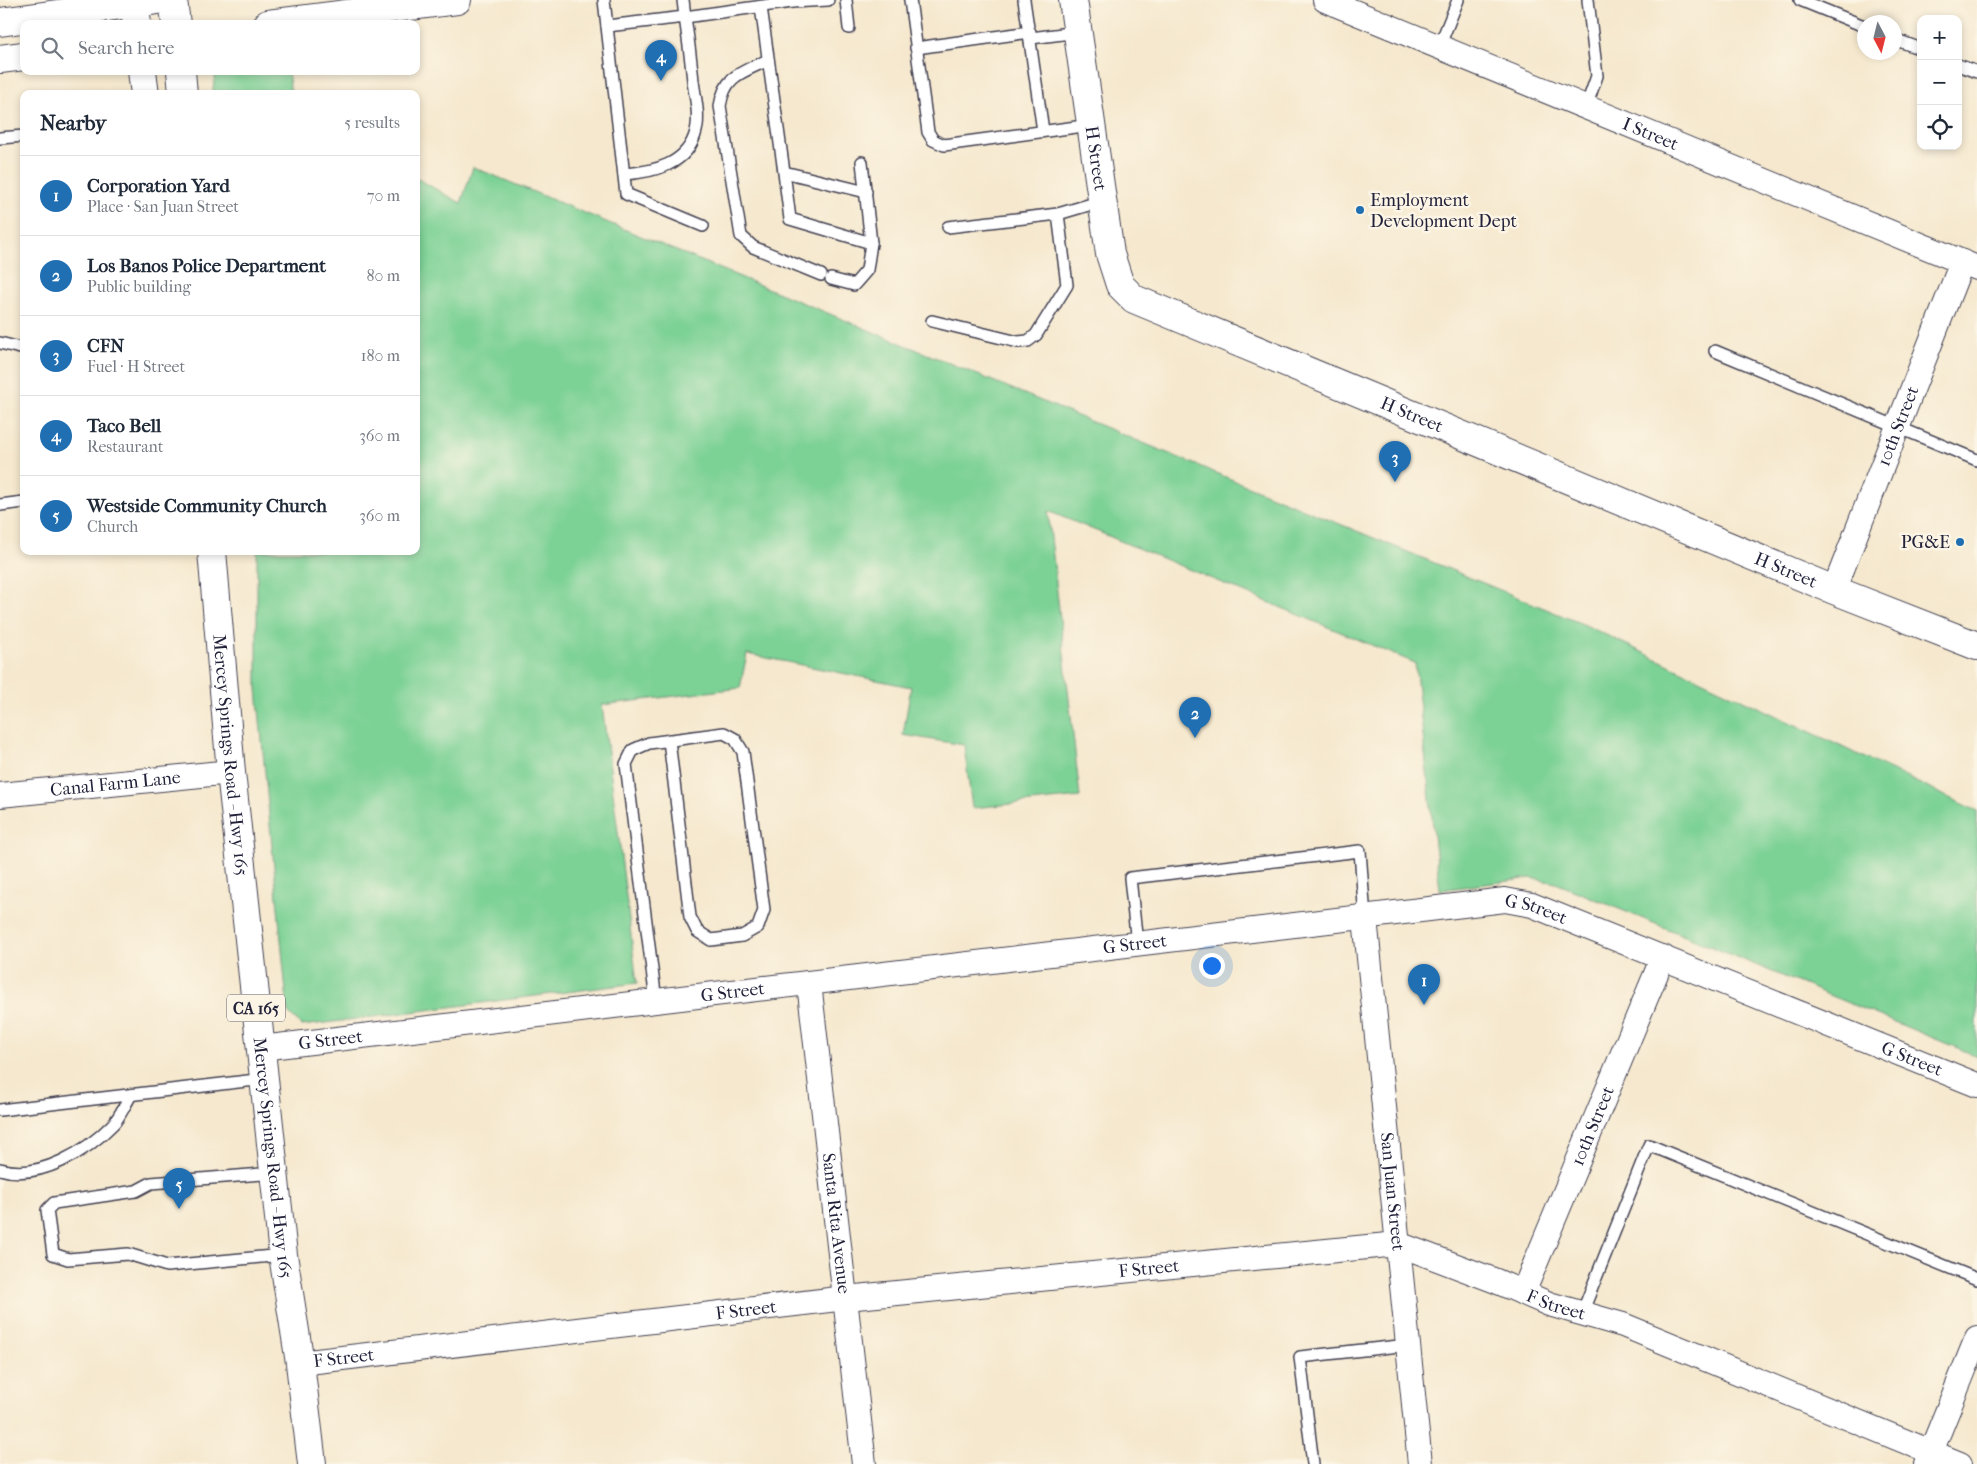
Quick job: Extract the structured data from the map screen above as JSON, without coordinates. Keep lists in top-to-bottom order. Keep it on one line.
{"streets":{"main road":["H Street","Mercey Springs Road - Hwy 165","CA 165"],"street":["I Street","10th Street","Canal Farm Lane","G Street","San Juan Street","Santa Rita Avenue","F Street"]},"crossings":[["I Street","10th Street"],["H Street","10th Street"],["10th Street","G Street"],["10th Street","F Street"],["Mercey Springs Road - Hwy 165","Canal Farm Lane"],["Mercey Springs Road - Hwy 165","G Street"],["Mercey Springs Road - Hwy 165","F Street"],["G Street","San Juan Street"],["G Street","Santa Rita Avenue"],["San Juan Street","F Street"],["Santa Rita Avenue","F Street"]],"places":["Employment Development Dept","PG&E"],"north":"bottom","page":{"map_buttons":["+","−"],"search":"Search here","pins":["4","3","2","1","5"],"heading":["Nearby","5 results"],"list":[{"mark":"1","name":"Corporation Yard","note":"Place · San Juan Street","value":"70 m"},{"mark":"2","name":"Los Banos Police Department","note":"Public building","value":"80 m"},{"mark":"3","name":"CFN","note":"Fuel · H Street","value":"180 m"},{"mark":"4","name":"Taco Bell","note":"Restaurant","value":"360 m"},{"mark":"5","name":"Westside Community Church","note":"Church","value":"360 m"}]}}
